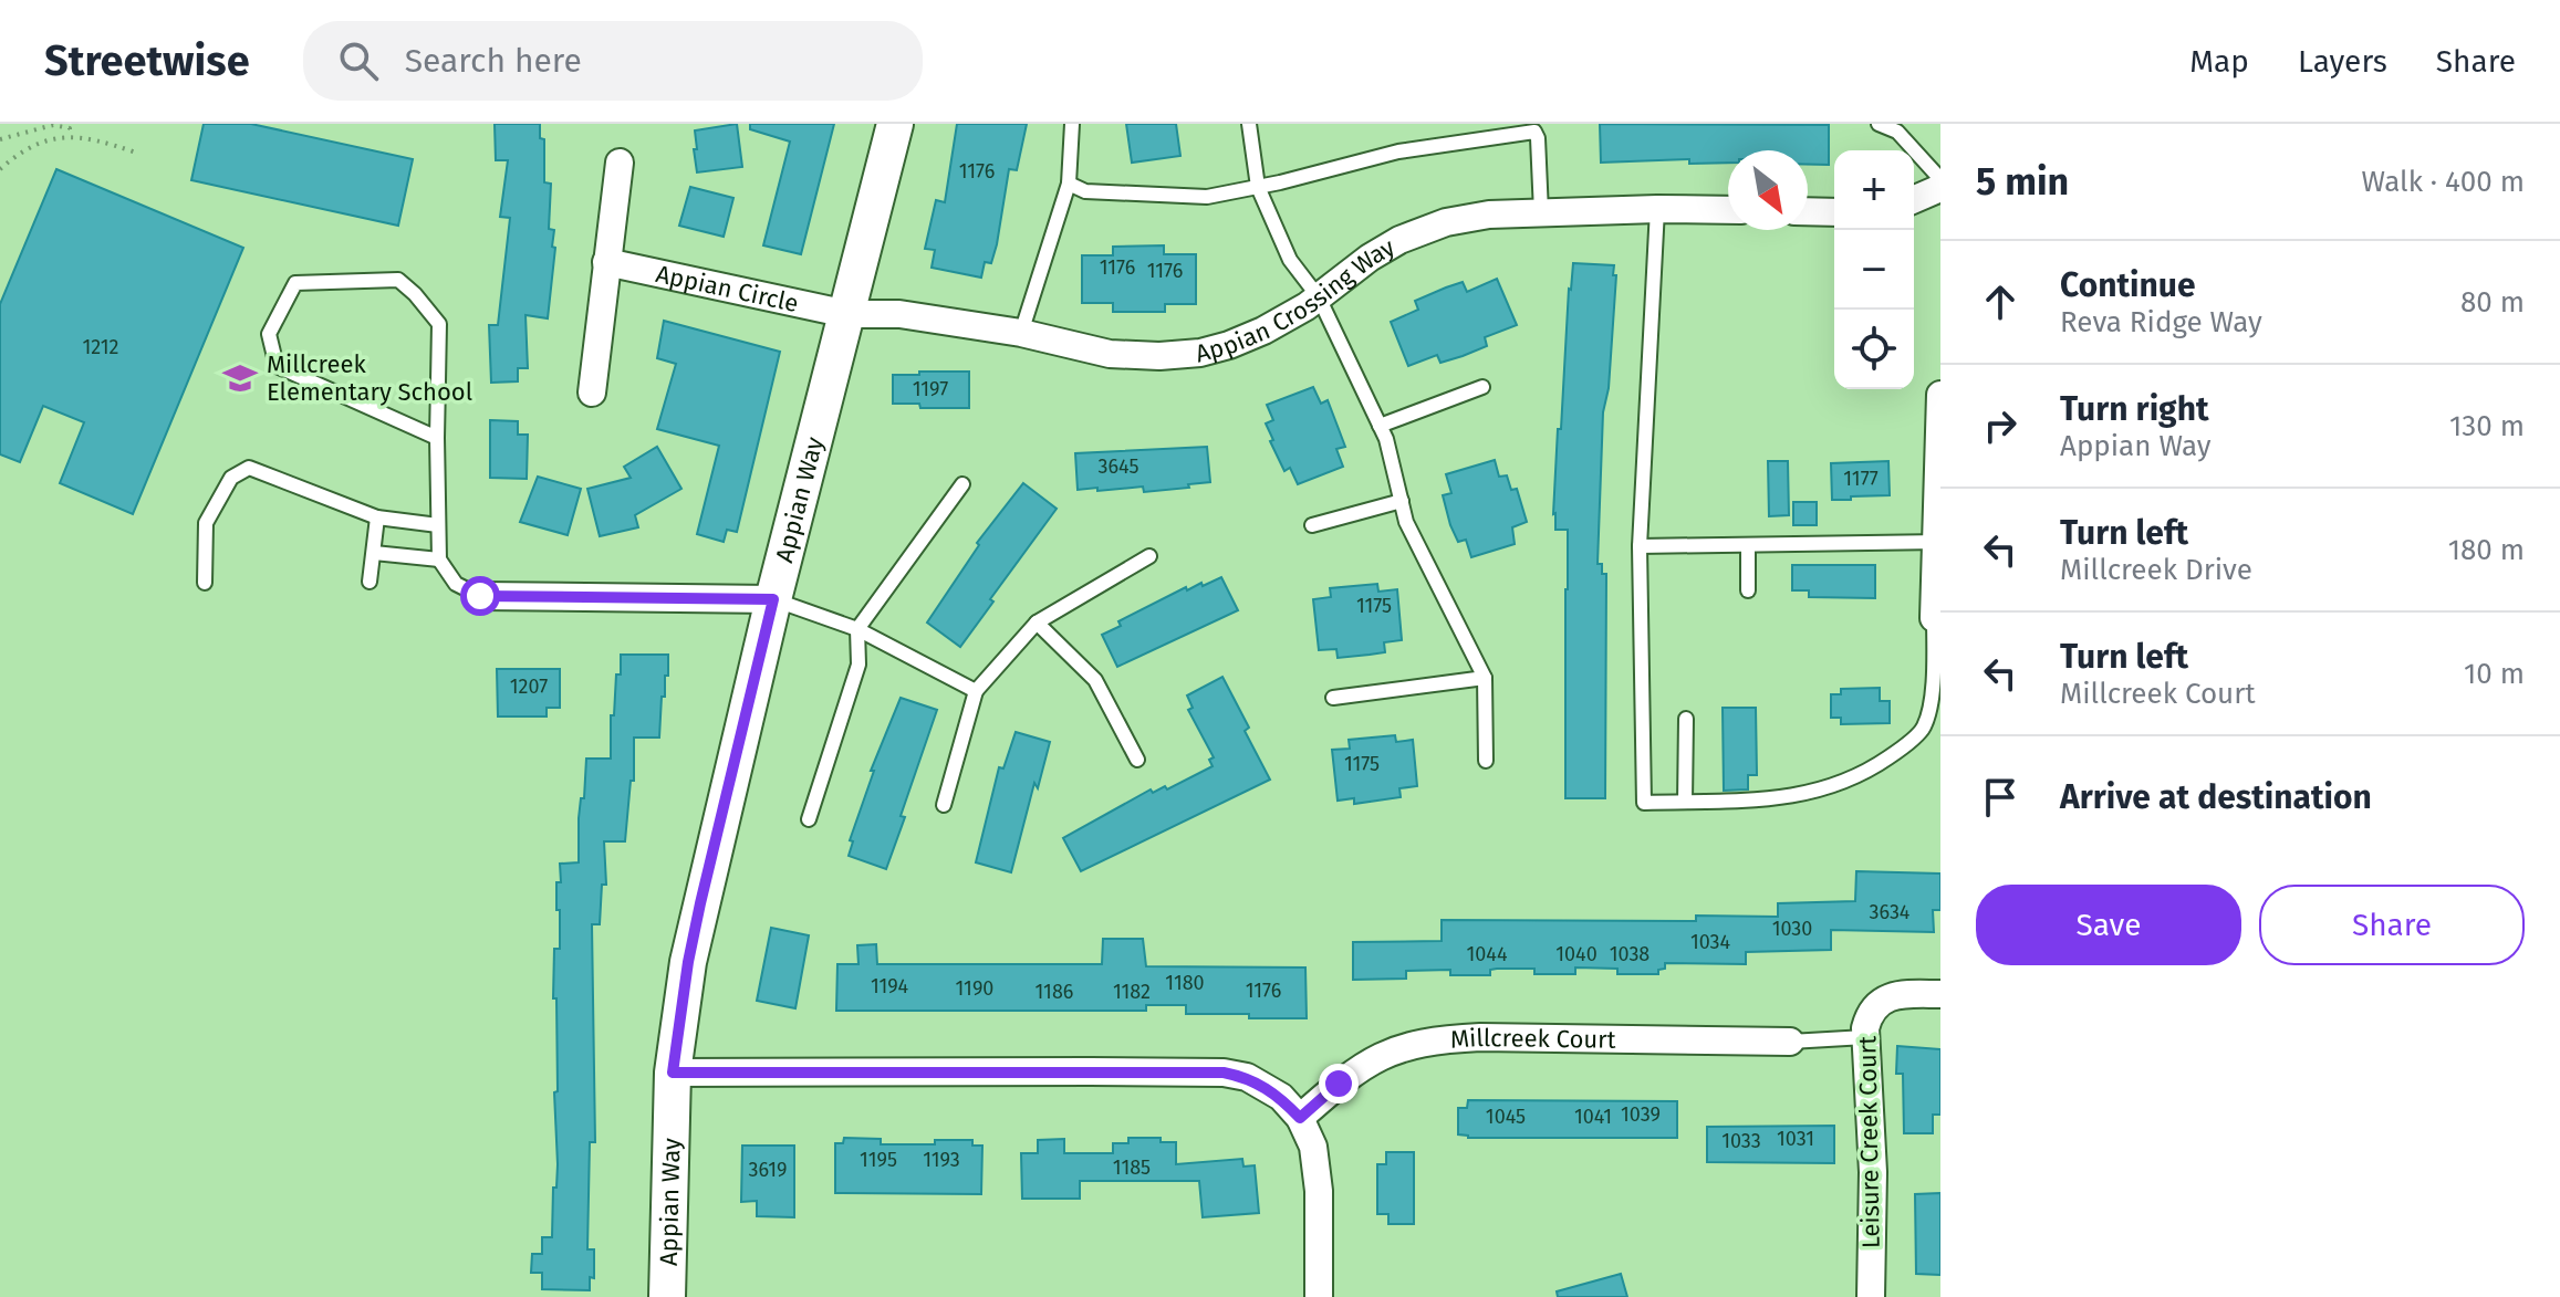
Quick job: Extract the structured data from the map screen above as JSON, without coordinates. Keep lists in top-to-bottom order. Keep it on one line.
{"streets":{"street":["Appian Circle","Appian Crossing Way","Appian Way","Millcreek Court","Leisure Creek Court"]},"crossings":[["Appian Circle","Appian Crossing Way"],["Appian Circle","Appian Way"],["Appian Crossing Way","Appian Way"]],"places":{"school or university":["Millcreek Elementary School"]},"house_numbers":["1176","1176","1176","1212","1197","3645","1177","1175","1207","1175","3634","1030","1034","1044","1040","1038","1180","1194","1190","1176","1186","1182","1039","1045","1041","1031","1033","1195","1193","1185","3619"],"north":"bottom right","page":{"header":"Streetwise","search":"Search here","nav":["Map","Layers","Share"],"heading":["5 min","Walk · 400 m"],"map_buttons":["+","−"],"list":[["Continue","Reva Ridge Way","80 m"],["Turn right","Appian Way","130 m"],["Turn left","Millcreek Drive","180 m"],["Turn left","Millcreek Court","10 m"],"Arrive at destination"],"buttons":["Save","Share"]}}
